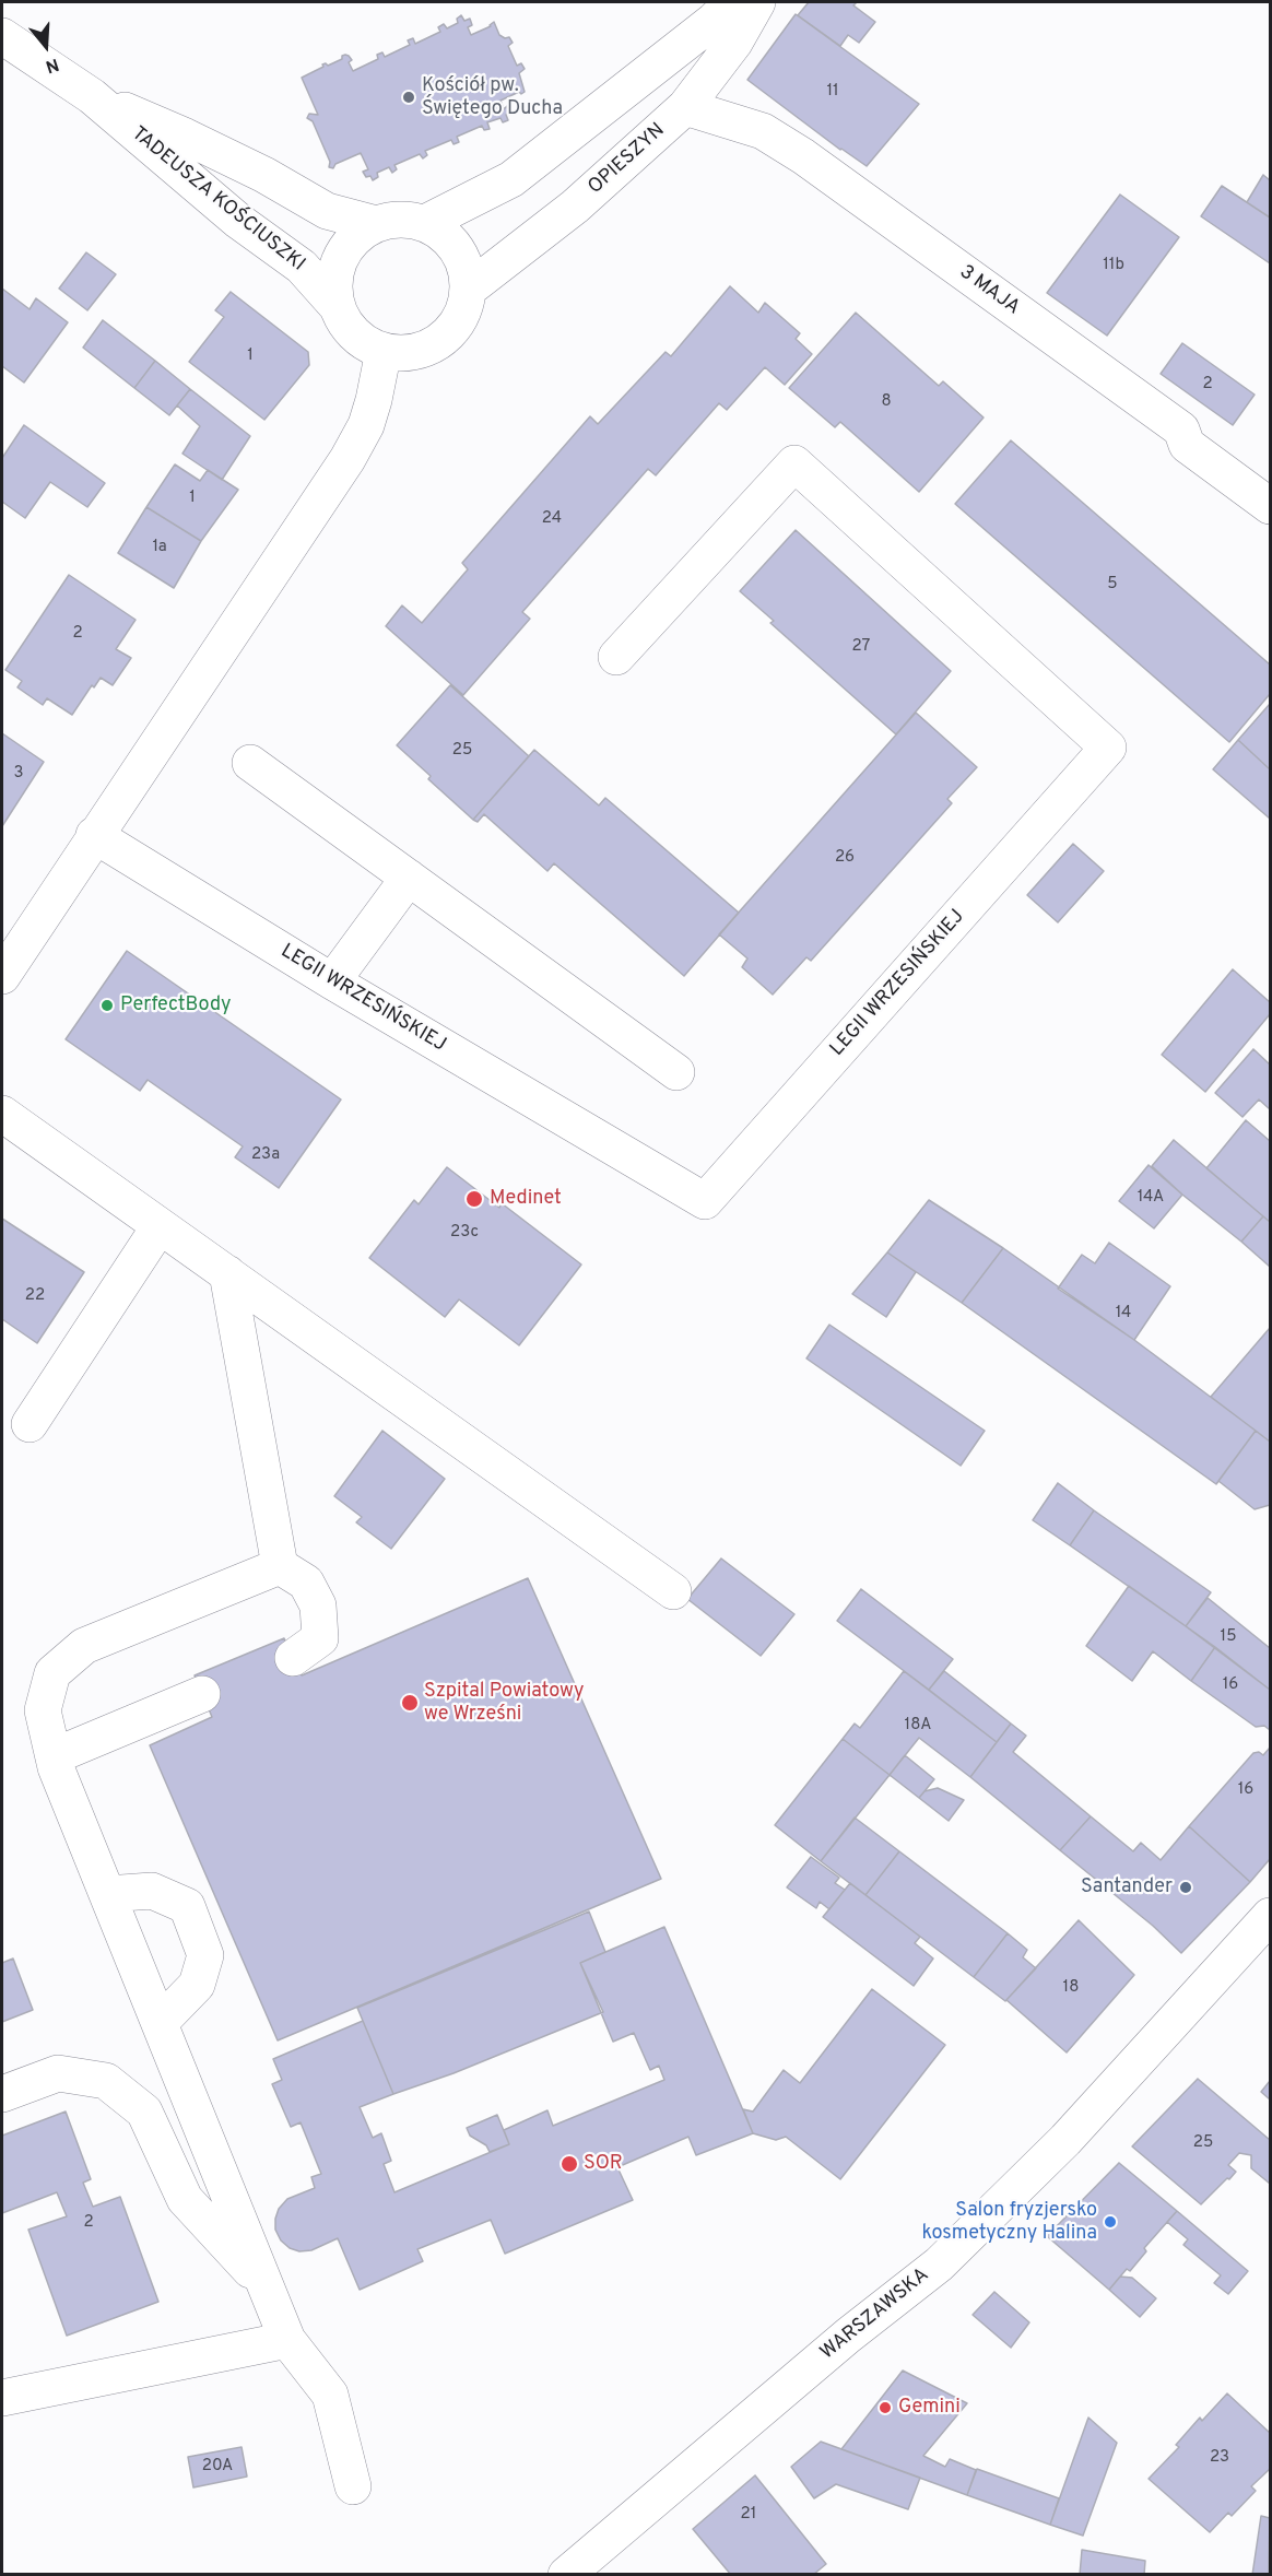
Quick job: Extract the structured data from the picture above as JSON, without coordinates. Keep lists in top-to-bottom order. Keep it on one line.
{"streets":{"street":["OPIESZYN","TADEUSZA KOŚCIUSZKI","3 MAJA","LEGII WRZESIŃSKIEJ","WARSZAWSKA"]},"crossings":[["OPIESZYN","TADEUSZA KOŚCIUSZKI"],["OPIESZYN","3 MAJA"]],"places":["Kościół pw. Świętego Ducha","PerfectBody","Medinet","Szpital Powiatowy we Wrześni","Santander","SOR","Salon fryzjersko kosmetyczny Halina","Gemini"],"house_numbers":["11","11b","1","2","8","1","24","1a","5","2","27","25","3","26","23a","14A","23c","22","14","15","16","18A","16","18","25","2","23","20A","21"],"north":"bottom"}
